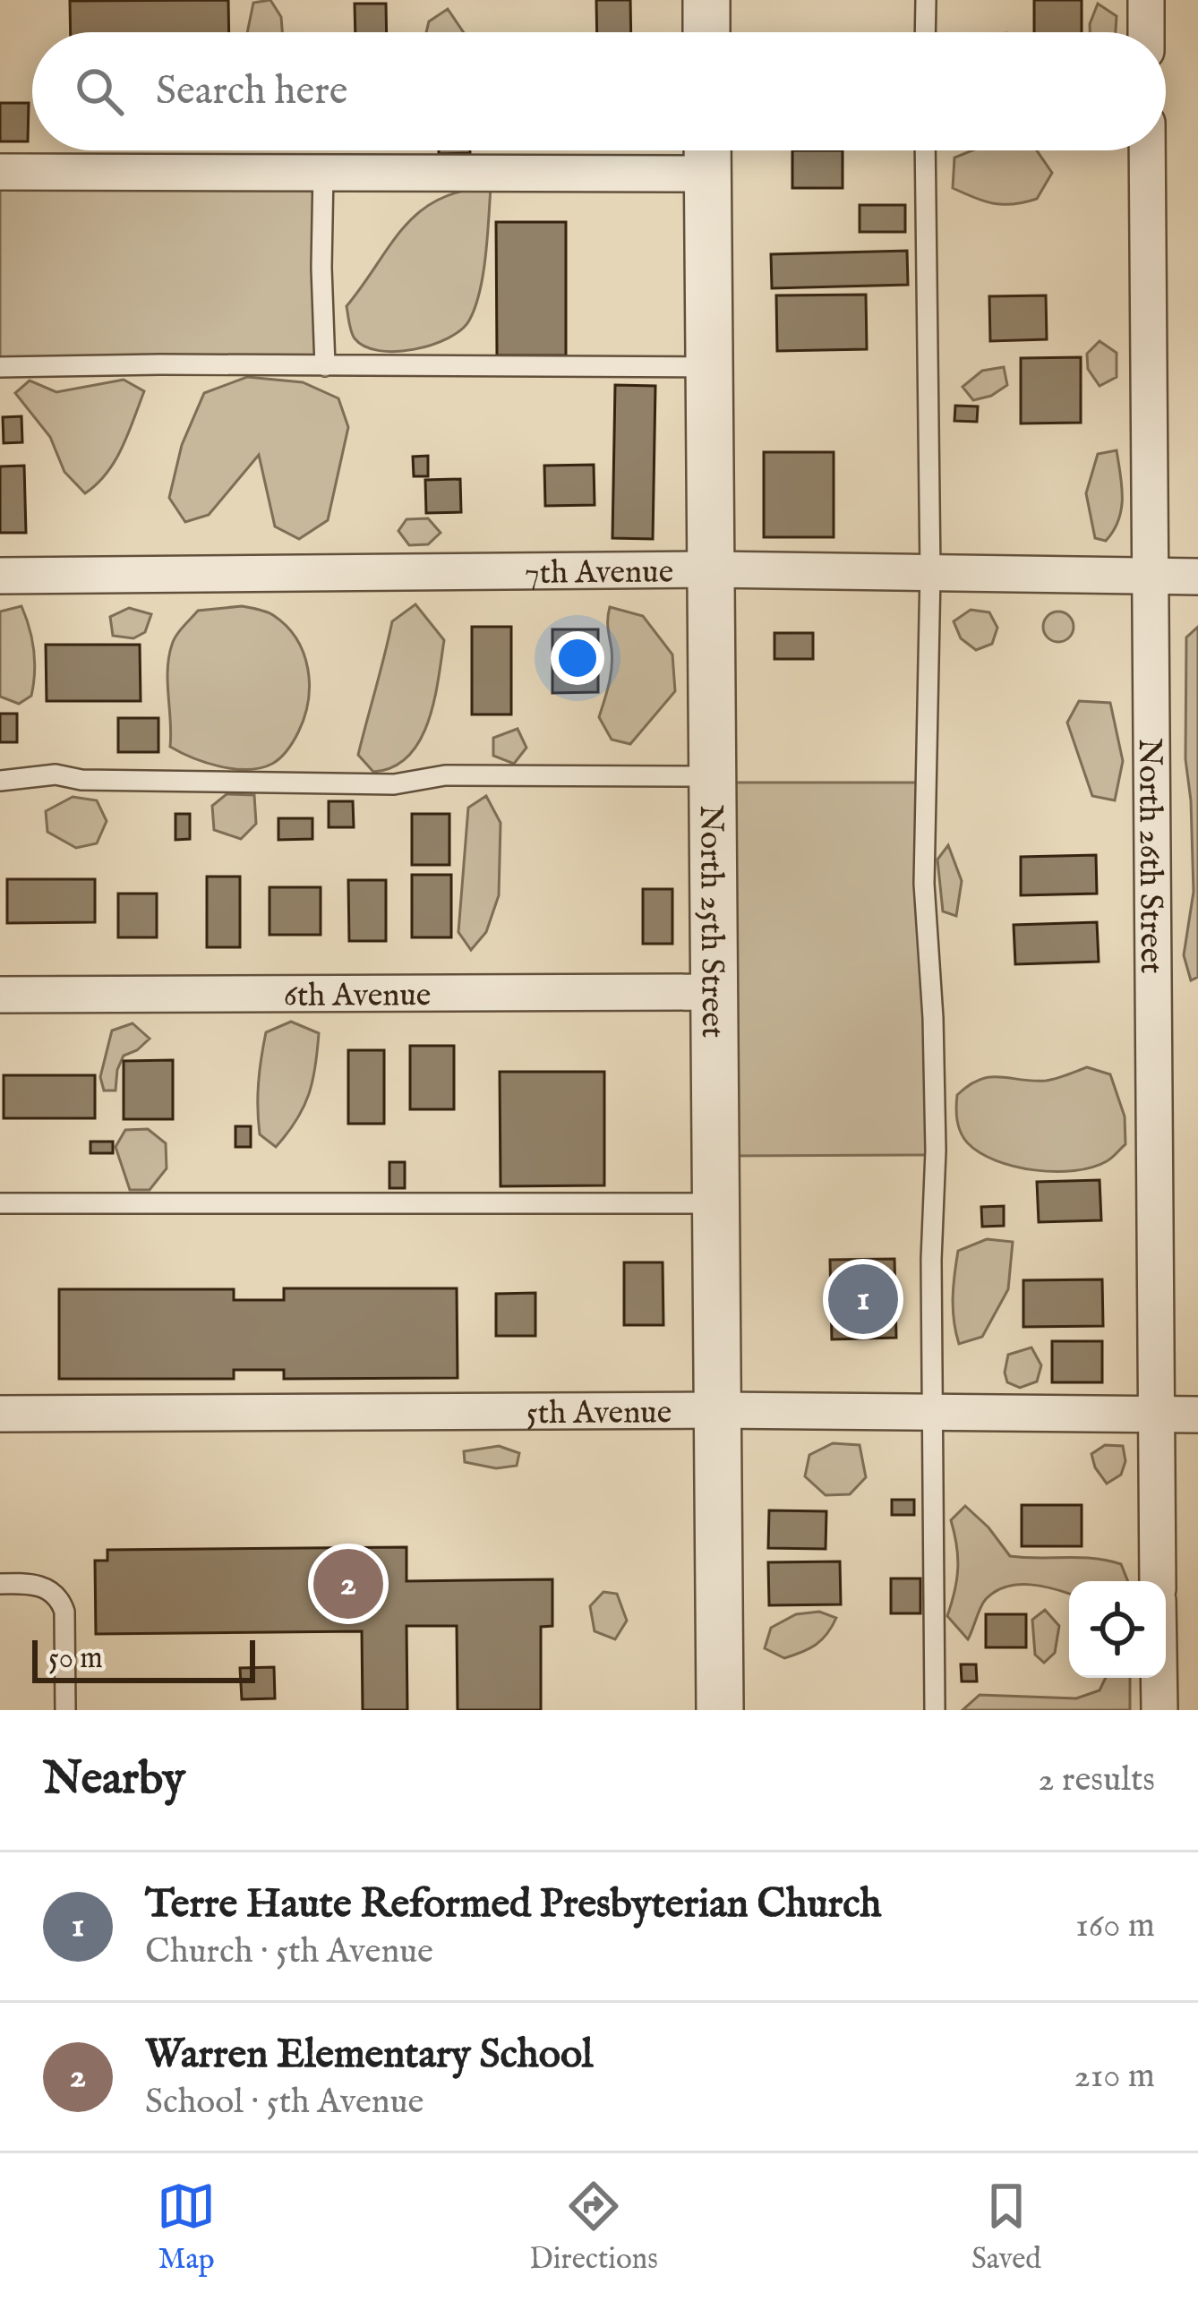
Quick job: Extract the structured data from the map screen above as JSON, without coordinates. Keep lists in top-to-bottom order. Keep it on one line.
{"streets":{"street":["7th Avenue","North 26th Street","North 25th Street","6th Avenue","5th Avenue"]},"crossings":[["7th Avenue","North 26th Street"],["7th Avenue","North 25th Street"],["North 26th Street","5th Avenue"],["North 25th Street","6th Avenue"],["North 25th Street","5th Avenue"]],"scale_bar":"50 m","page":{"search":"Search here","pins":["1","2"],"scale":"50 m","heading":["Nearby","2 results"],"list":[{"mark":"1","name":"Terre Haute Reformed Presbyterian Church","note":"Church · 5th Avenue","value":"160 m"},{"mark":"2","name":"Warren Elementary School","note":"School · 5th Avenue","value":"210 m"}],"nav":["Map","Directions","Saved"]}}
